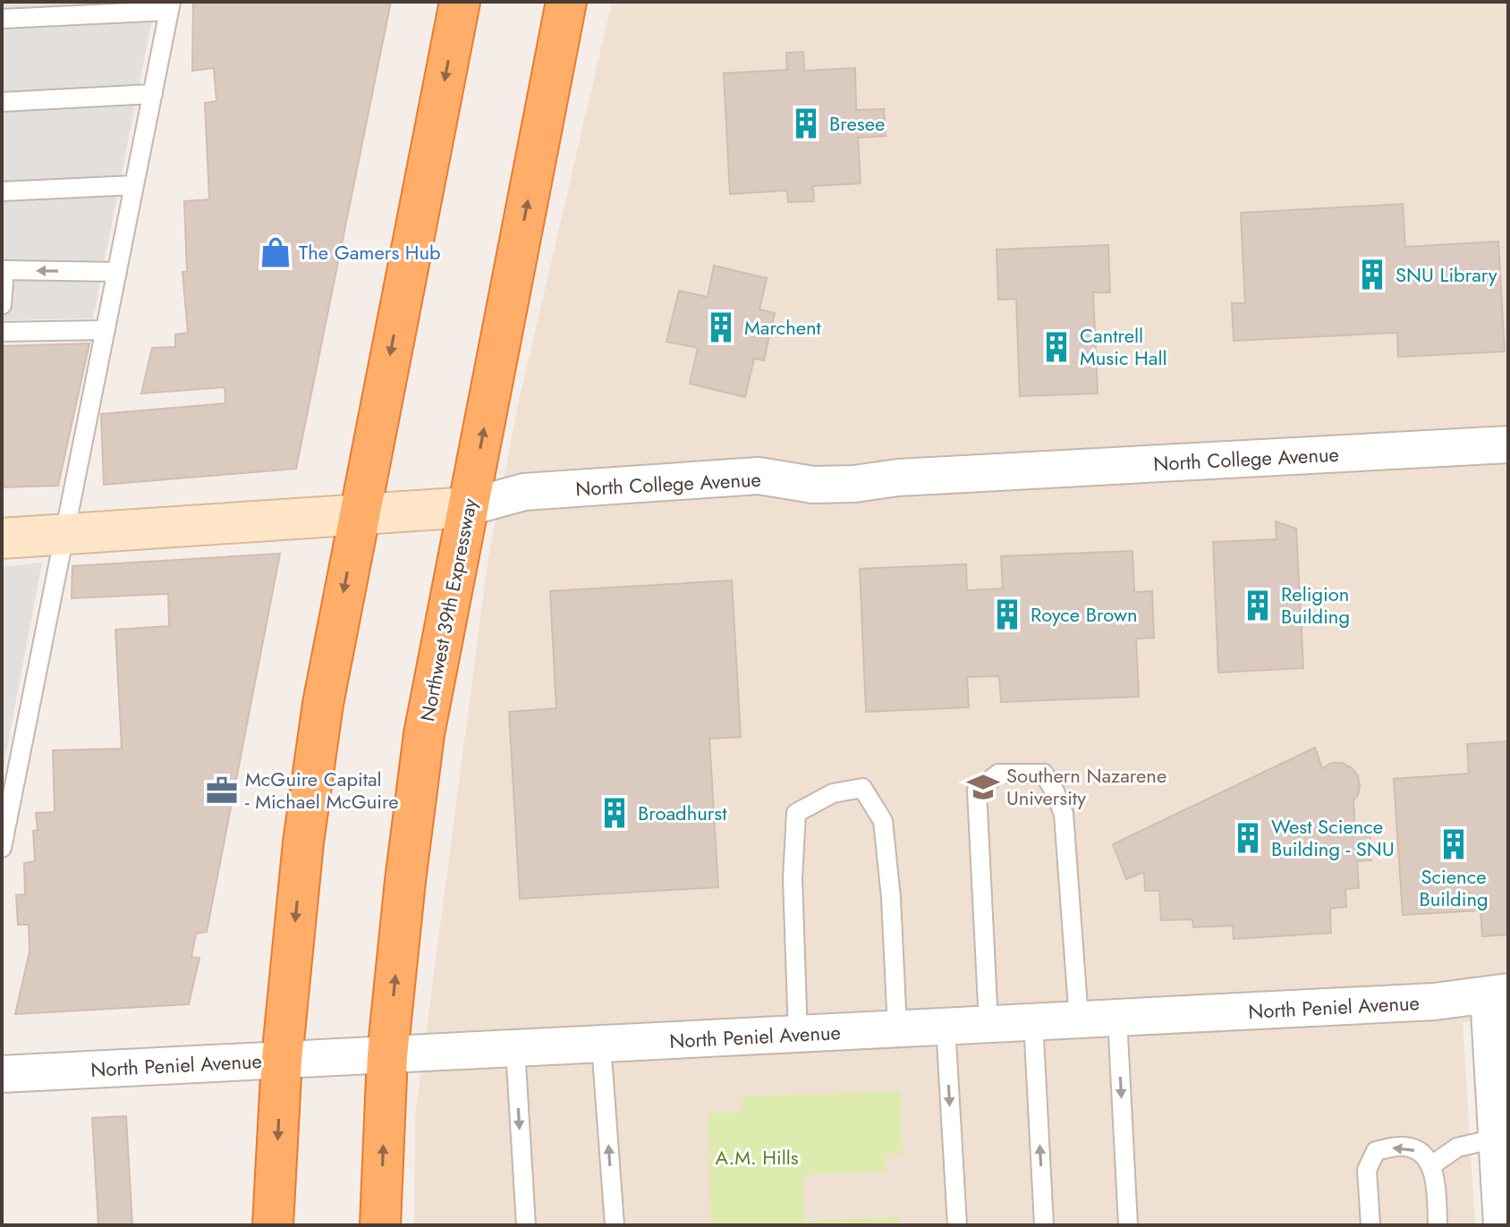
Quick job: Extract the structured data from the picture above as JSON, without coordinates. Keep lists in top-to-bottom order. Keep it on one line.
{"streets":{"highway":["Northwest 39th Expressway"],"street":["North College Avenue","North Peniel Avenue"]},"crossings":[["North College Avenue","Northwest 39th Expressway"],["Northwest 39th Expressway","North Peniel Avenue"]],"parks":["A.M. Hills"],"places":{"building":["Bresee","SNU Library","Marchent","Cantrell Music Hall","Religion Building","Royce Brown","Broadhurst","West Science Building - SNU","Science Building"],"shop":["The Gamers Hub"],"school or university":["Southern Nazarene University"],"office":["McGuire Capital - Michael McGuire"]}}
